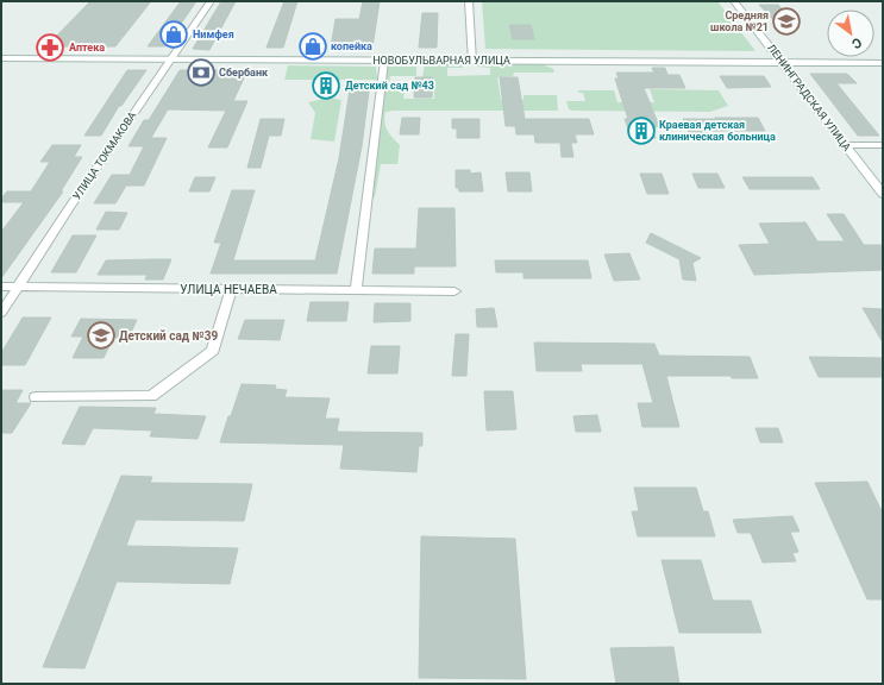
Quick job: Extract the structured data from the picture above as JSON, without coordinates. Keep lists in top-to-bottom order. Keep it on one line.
{"streets":{"street":["НОВОБУЛЬВАРНАЯ УЛИЦА","ЛЕНИНГРАДСКАЯ УЛИЦА","УЛИЦА ТОКМАКОВА","УЛИЦА НЕЧАЕВА"]},"crossings":[["НОВОБУЛЬВАРНАЯ УЛИЦА","ЛЕНИНГРАДСКАЯ УЛИЦА"],["НОВОБУЛЬВАРНАЯ УЛИЦА","УЛИЦА ТОКМАКОВА"],["УЛИЦА ТОКМАКОВА","УЛИЦА НЕЧАЕВА"]],"places":{"school or university":["Средняя школа №21","Детский сад №39"],"shop":["Нимфея","копейка"],"pharmacy":["Аптека"],"bank":["Сбербанк"],"building":["Детский сад №43","Краевая детская клиническая больница"]},"north":"bottom right"}
